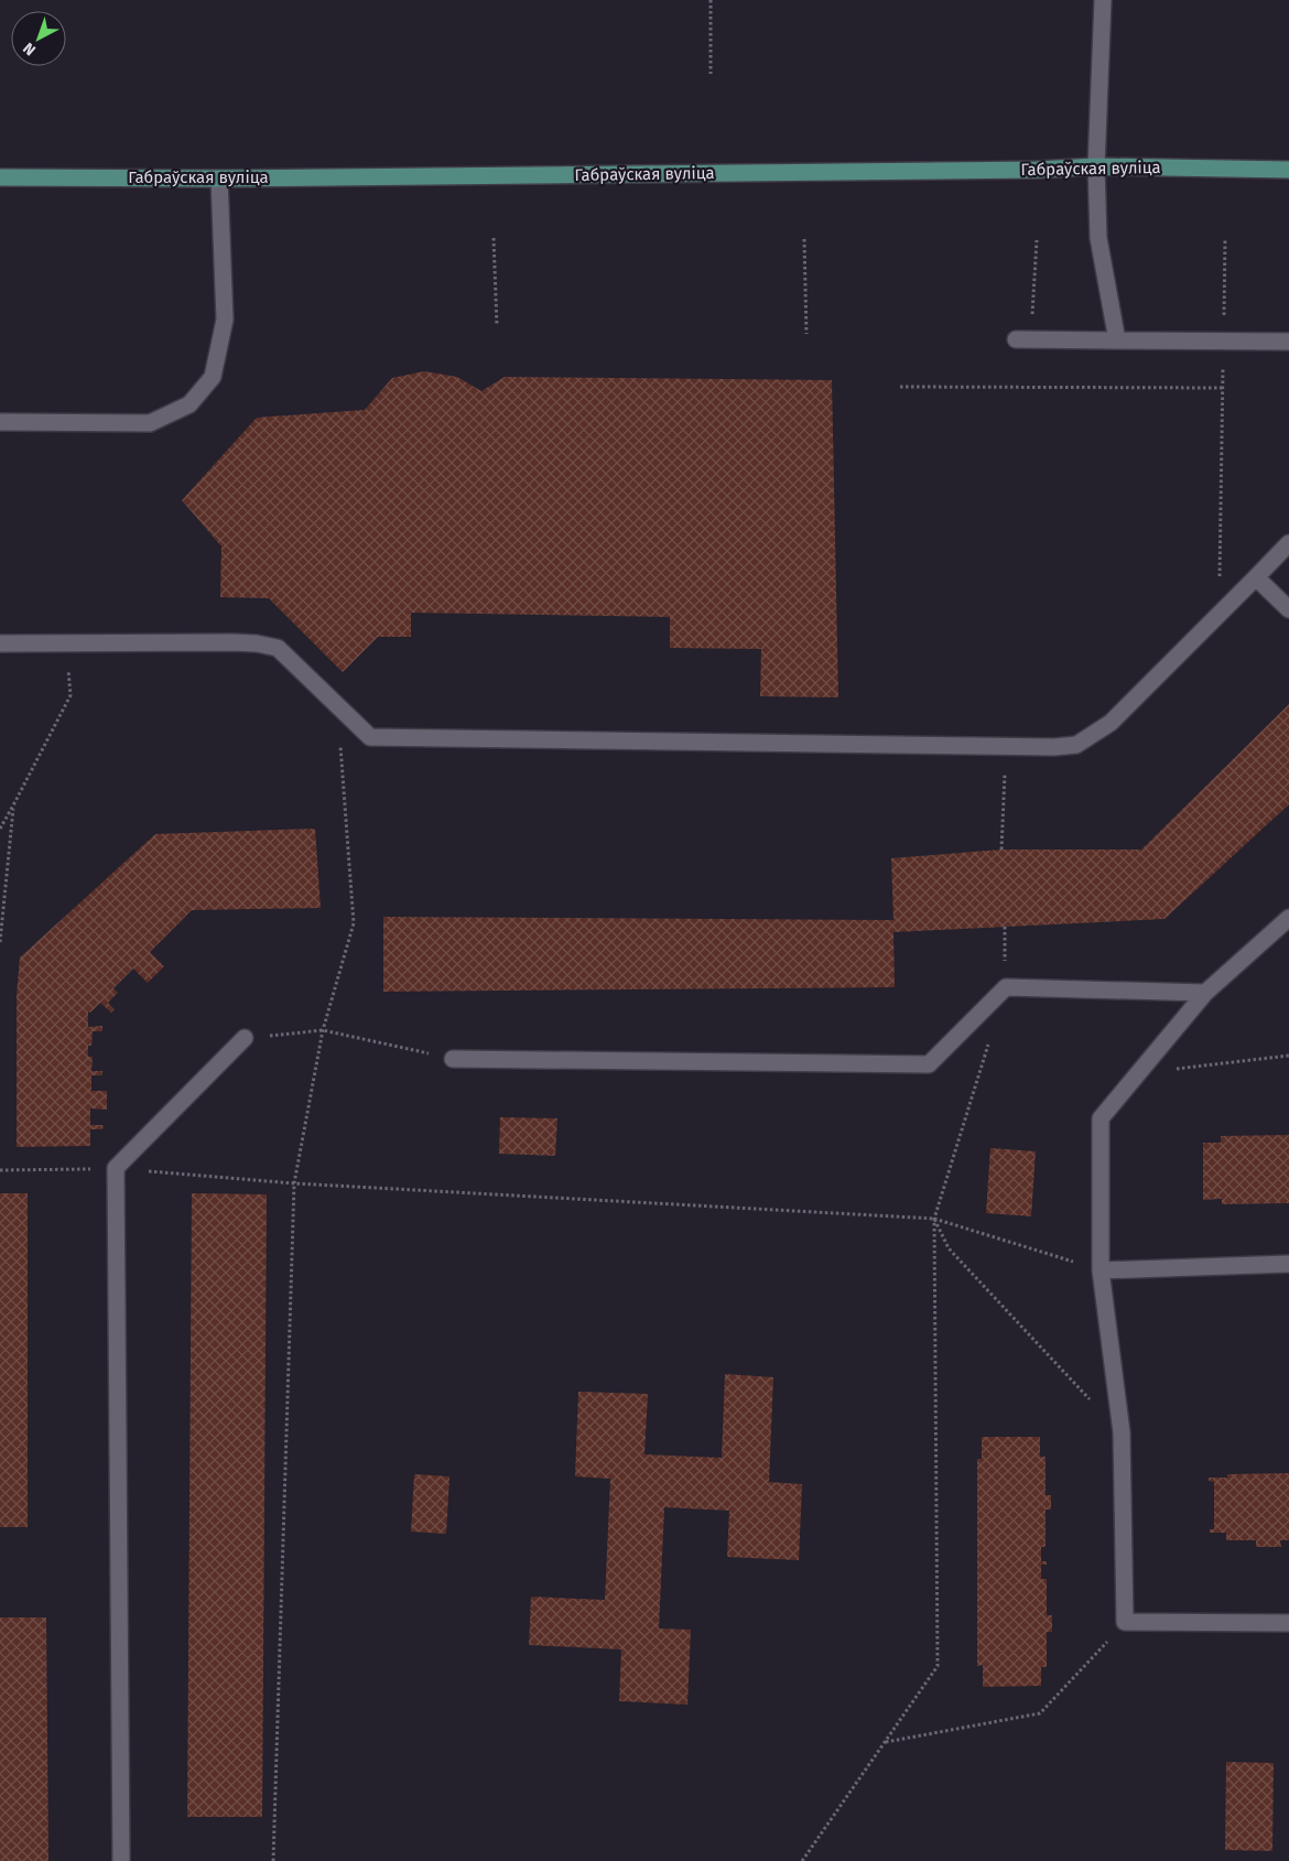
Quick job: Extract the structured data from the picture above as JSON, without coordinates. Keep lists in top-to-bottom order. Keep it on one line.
{"streets":{"main road":["Габраўская вуліца"]},"north":"bottom left"}
